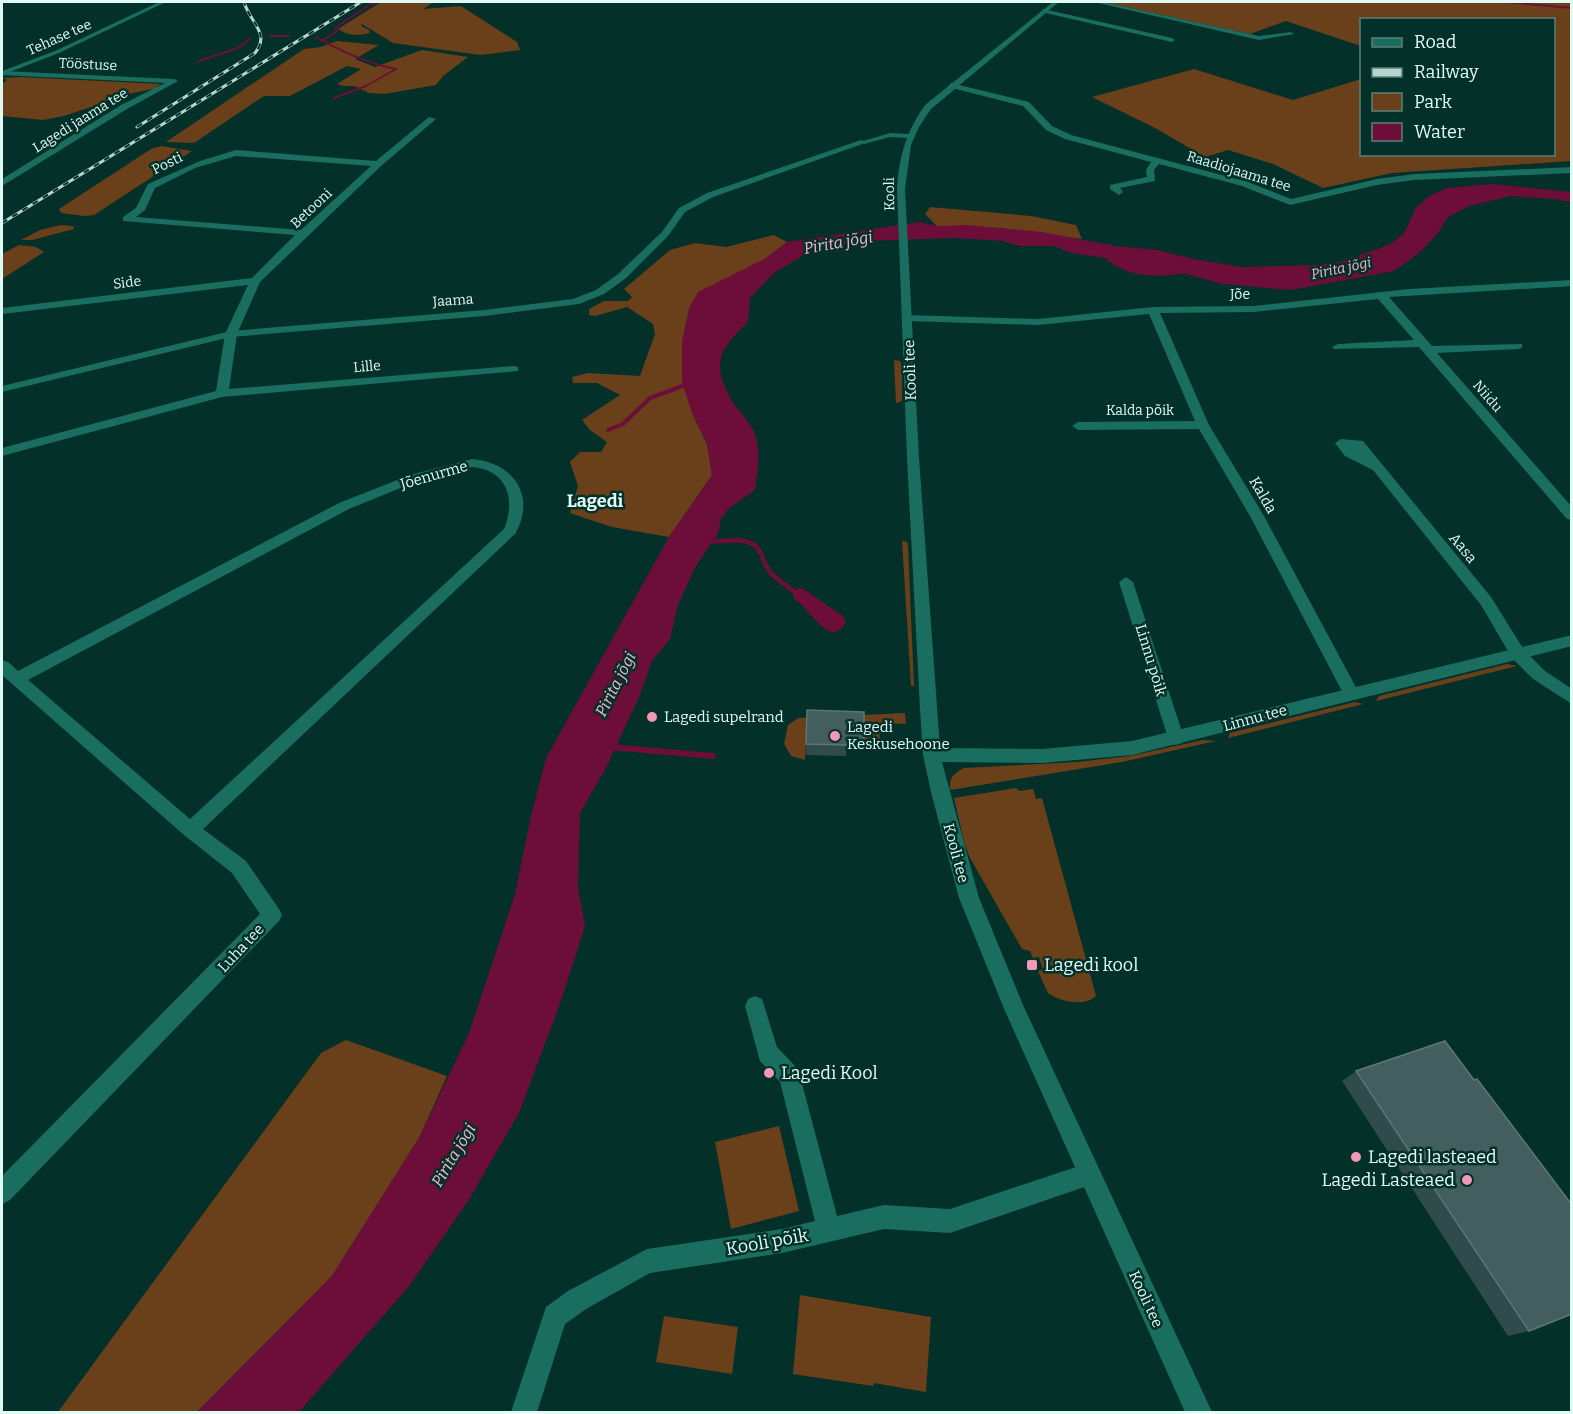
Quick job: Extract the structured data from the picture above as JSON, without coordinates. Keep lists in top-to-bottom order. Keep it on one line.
{"streets":{"street":["Tehase tee","Tööstuse","Lagedi jaama tee","Posti","Raadiojaama tee","Kooli","Betooni","Side","Jõe","Jaama","Lille","Kooli tee","Niidu","Kalda põik","Jõenurme","Kalda","Aasa","Linnu põik","Linnu tee","Luha tee","Kooli põik"]},"crossings":[["Tehase tee","Tööstuse"],["Tööstuse","Lagedi jaama tee"],["Posti","Betooni"],["Kooli","Jaama"],["Kooli","Kooli tee"],["Betooni","Side"],["Betooni","Jaama"],["Jõe","Kooli tee"],["Jõe","Niidu"],["Jõe","Kalda"],["Kooli tee","Linnu tee"],["Kooli tee","Kooli põik"],["Kalda põik","Kalda"],["Jõenurme","Luha tee"],["Kalda","Linnu tee"],["Aasa","Linnu tee"],["Linnu põik","Linnu tee"]],"districts":["Lagedi"],"water":["Pirita jõgi"],"places":{"other":["Lagedi supelrand","Lagedi Keskusehoone","Lagedi Kool","Lagedi lasteaed","Lagedi Lasteaed"],"transit":["Lagedi kool"]},"legend":["Road","Railway","Park","Water"]}
